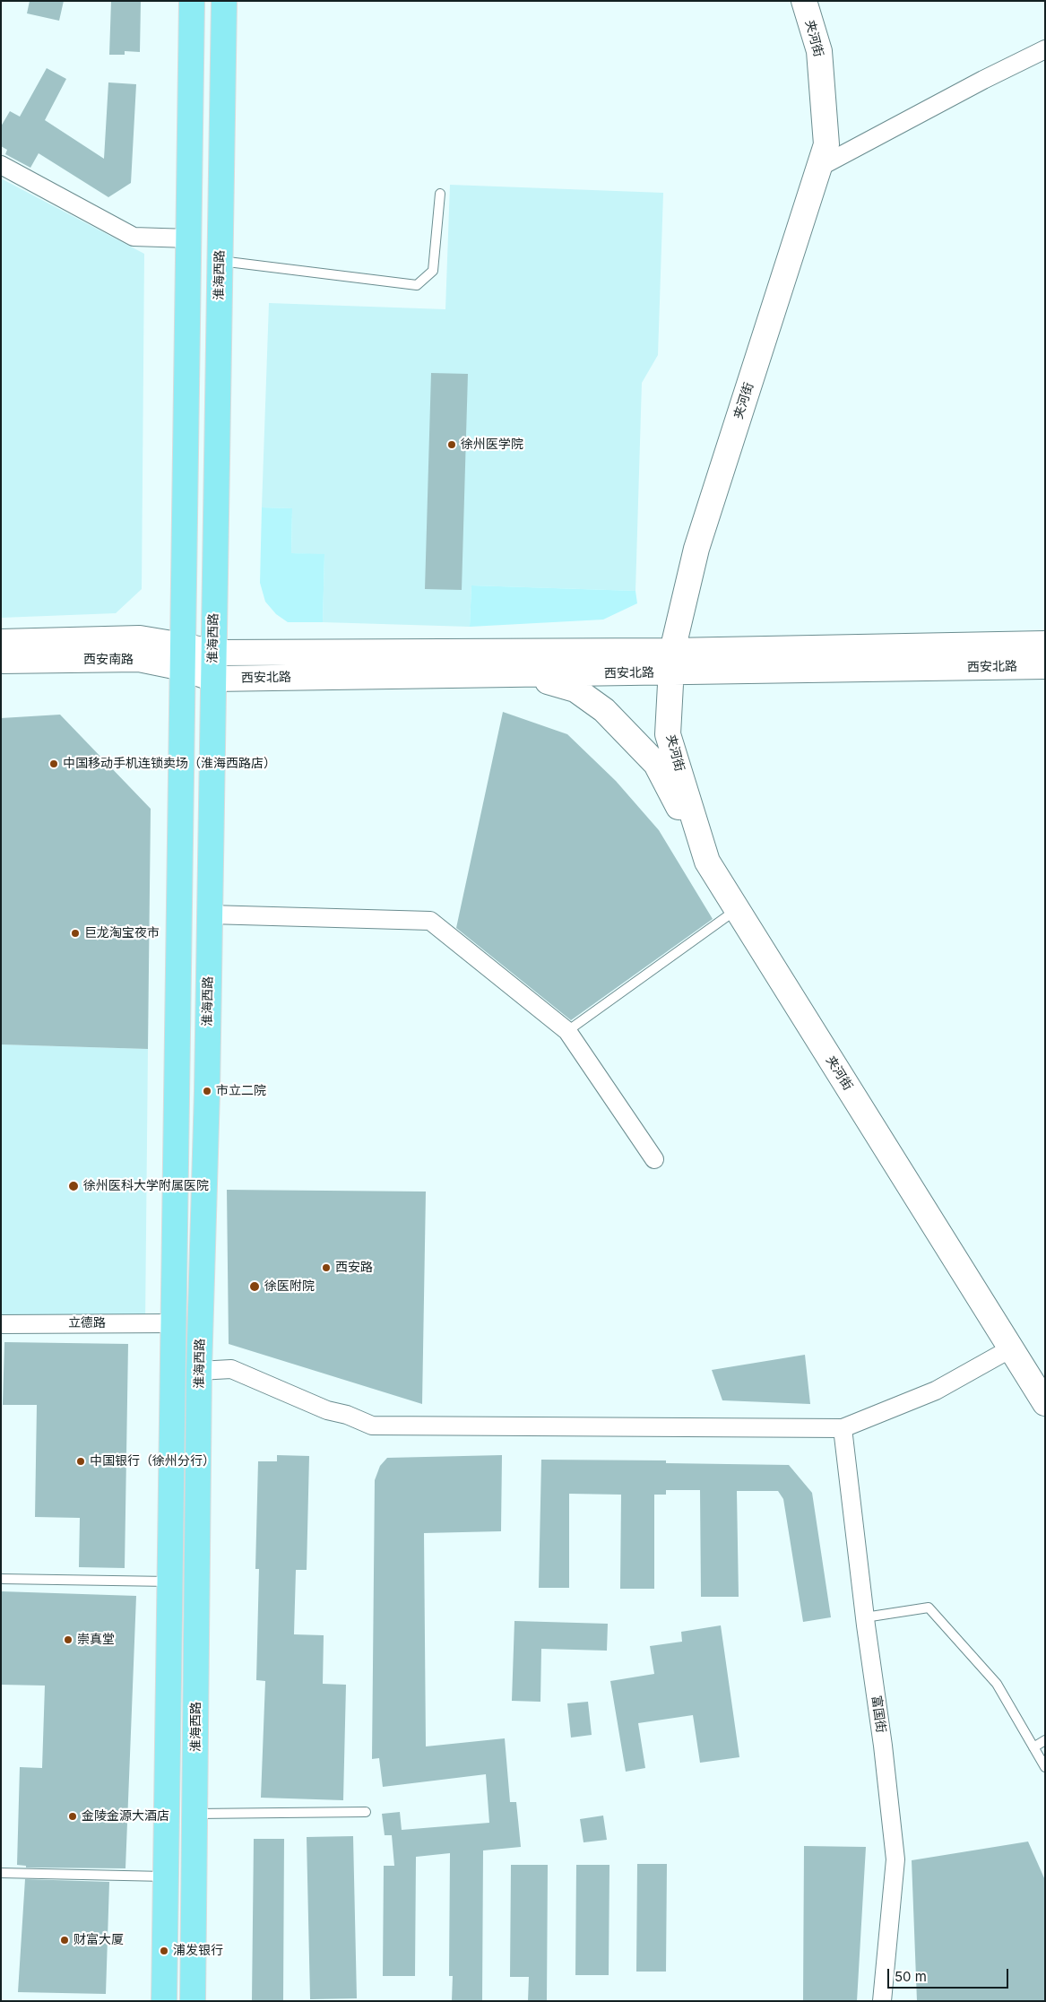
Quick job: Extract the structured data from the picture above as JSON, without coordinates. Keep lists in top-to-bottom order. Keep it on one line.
{"streets":{"main road":["夹河街","淮海西路","西安南路","西安北路"],"street":["立德路","富国街"]},"crossings":[["夹河街","西安北路"],["淮海西路","西安南路"],["淮海西路","西安北路"],["西安南路","西安北路"]],"places":["徐州医学院","中国移动手机连锁卖场（淮海西路店）","巨龙淘宝夜市","市立二院","徐州医科大学附属医院","西安路","徐医附院","中国银行（徐州分行）","崇真堂","金陵金源大酒店","财富大厦","浦发银行"],"scale_bar":"50 m"}
